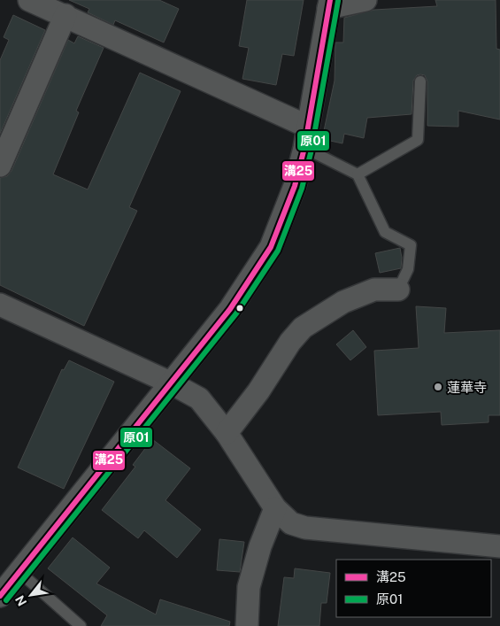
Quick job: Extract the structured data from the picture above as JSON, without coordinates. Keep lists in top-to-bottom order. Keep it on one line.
{"places":["蓮華寺"],"lines":["transit line 溝25","transit line 原01"],"legend":["溝25","原01"],"north":"bottom left"}
